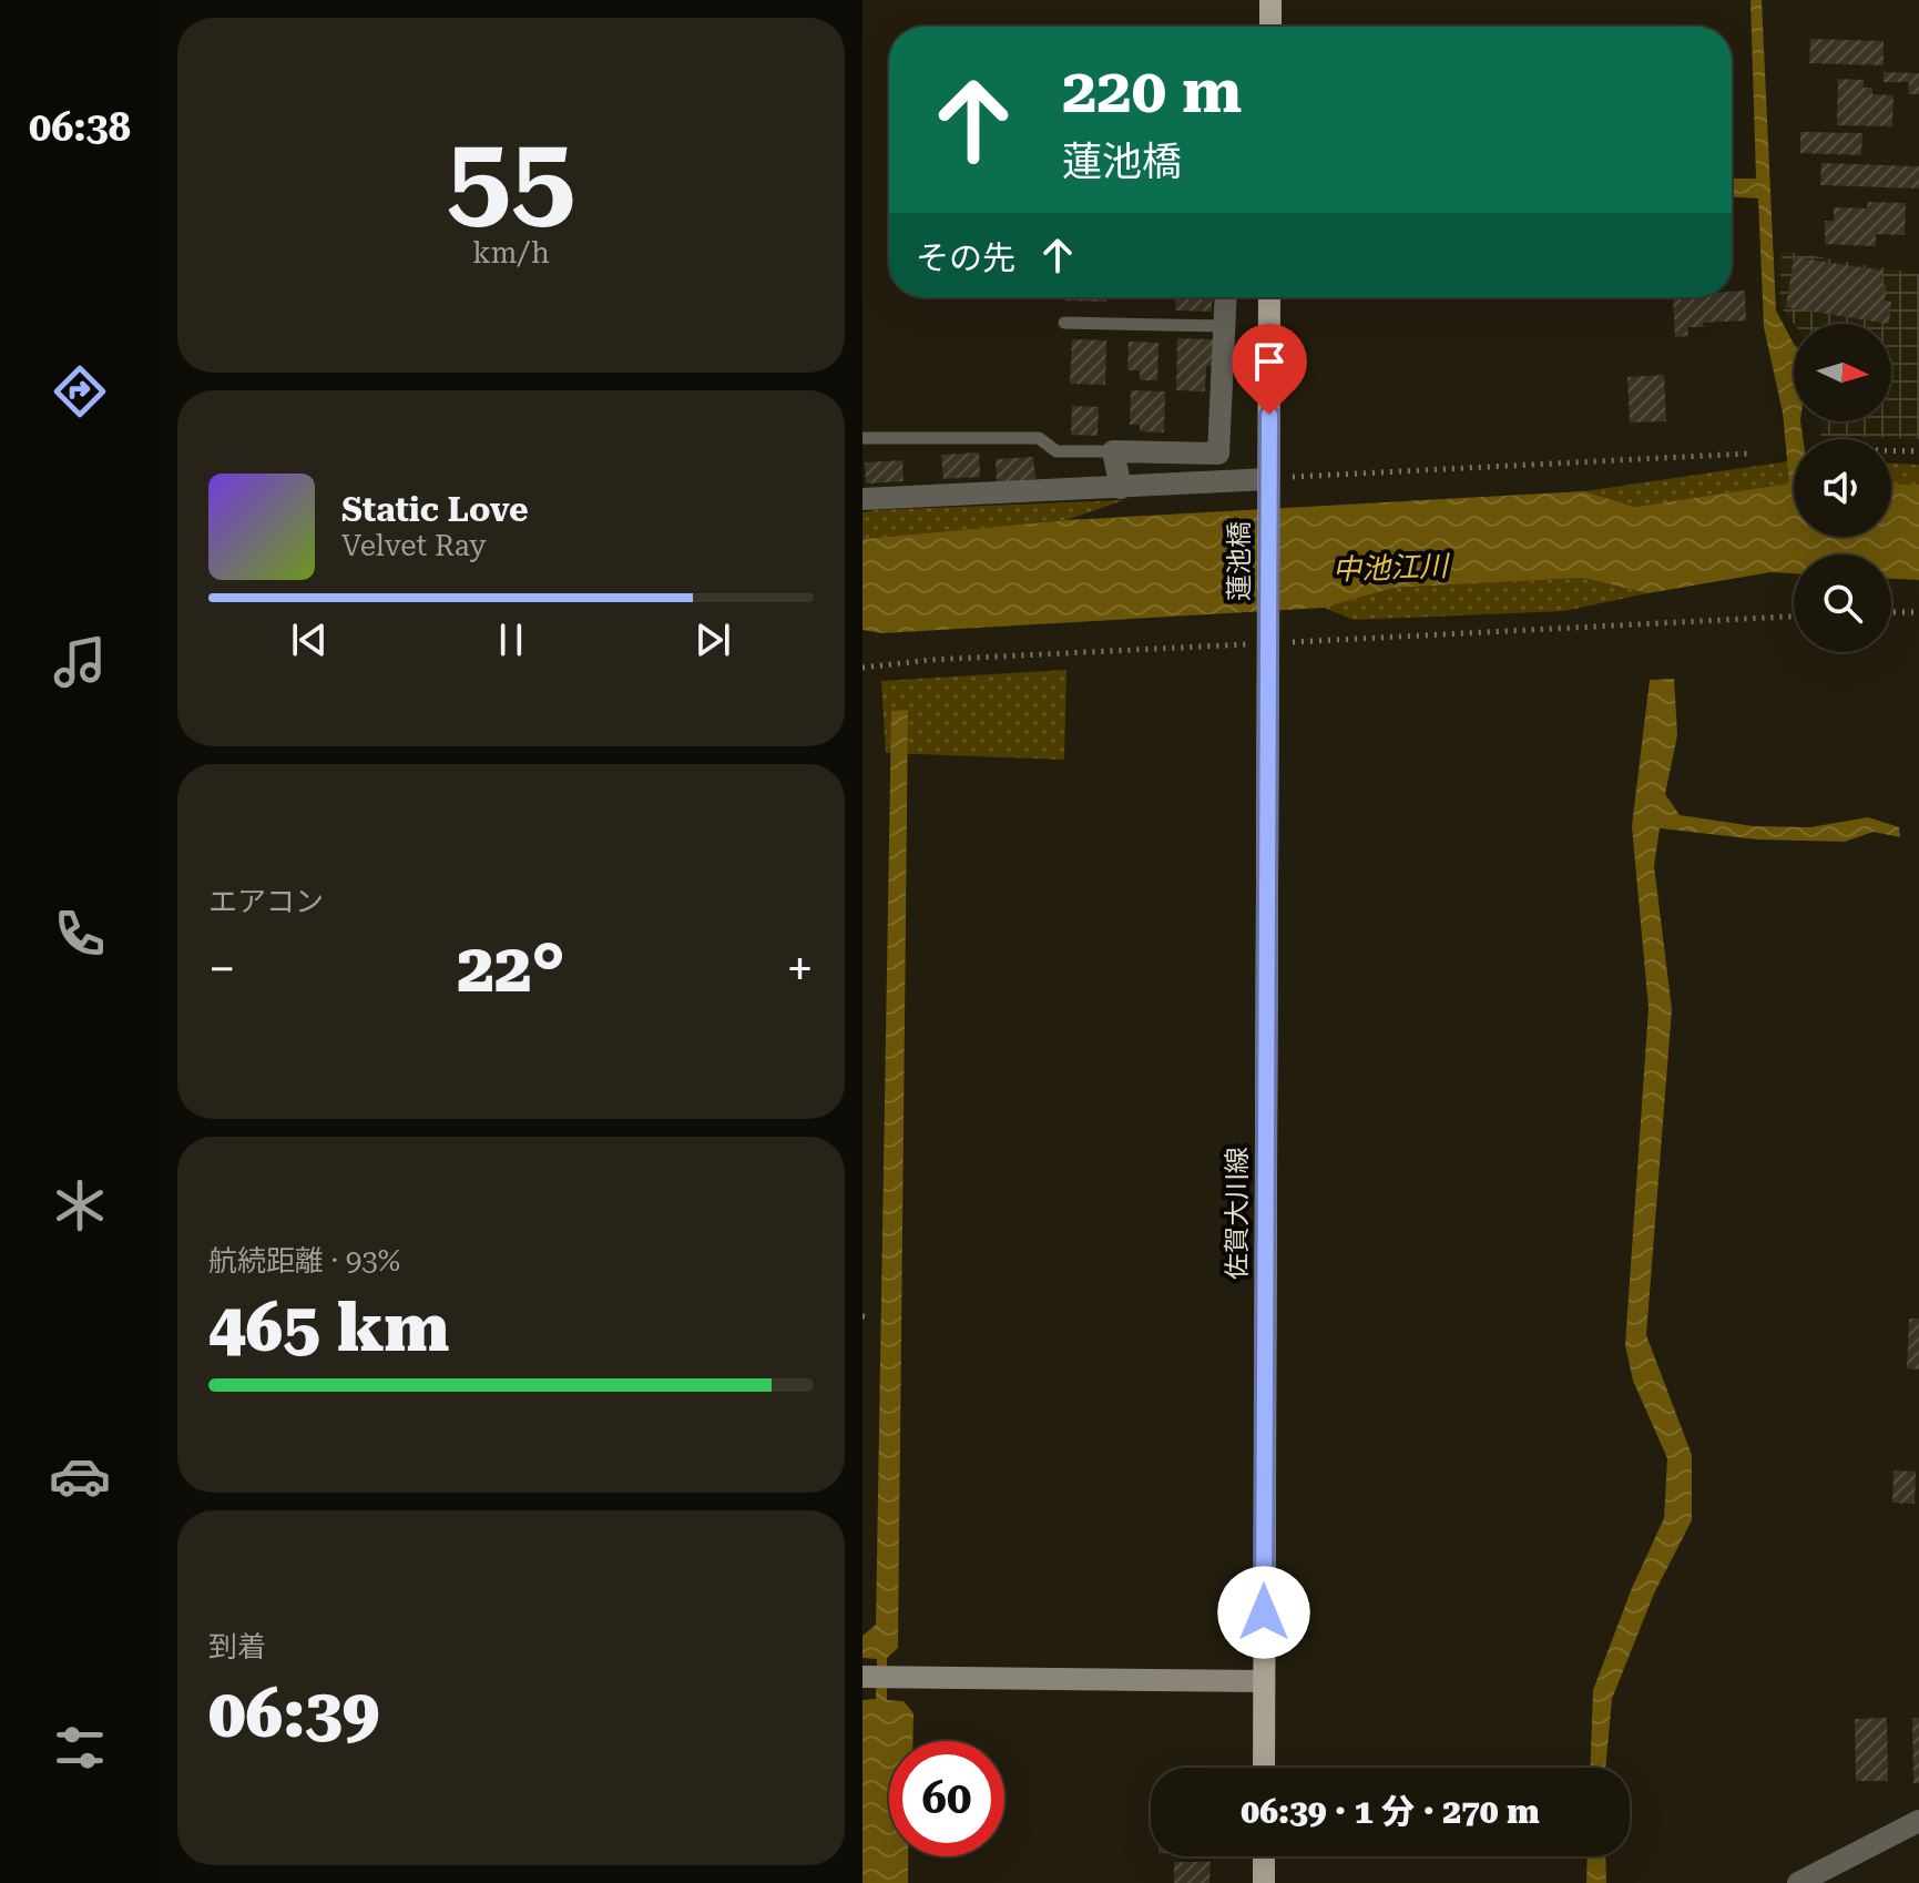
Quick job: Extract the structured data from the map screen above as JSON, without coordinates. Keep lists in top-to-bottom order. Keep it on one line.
{"streets":{"main road":["蓮池橋","佐賀大川線"]},"crossings":[["蓮池橋","佐賀大川線"]],"water":["中池江川"],"north":"right","page":{"tabs":"06:38","tile":[["55","km/h"],"エアコン",["航続距離 · 93%","465 km"],["到着","06:39"]],"turn":["220 m","蓮池橋"],"then":"その先","song":["Static Love","Velvet Ray"],"heat":["−","22°","+"],"limit":"60","trip":"06:39 · 1 分 · 270 m"}}
